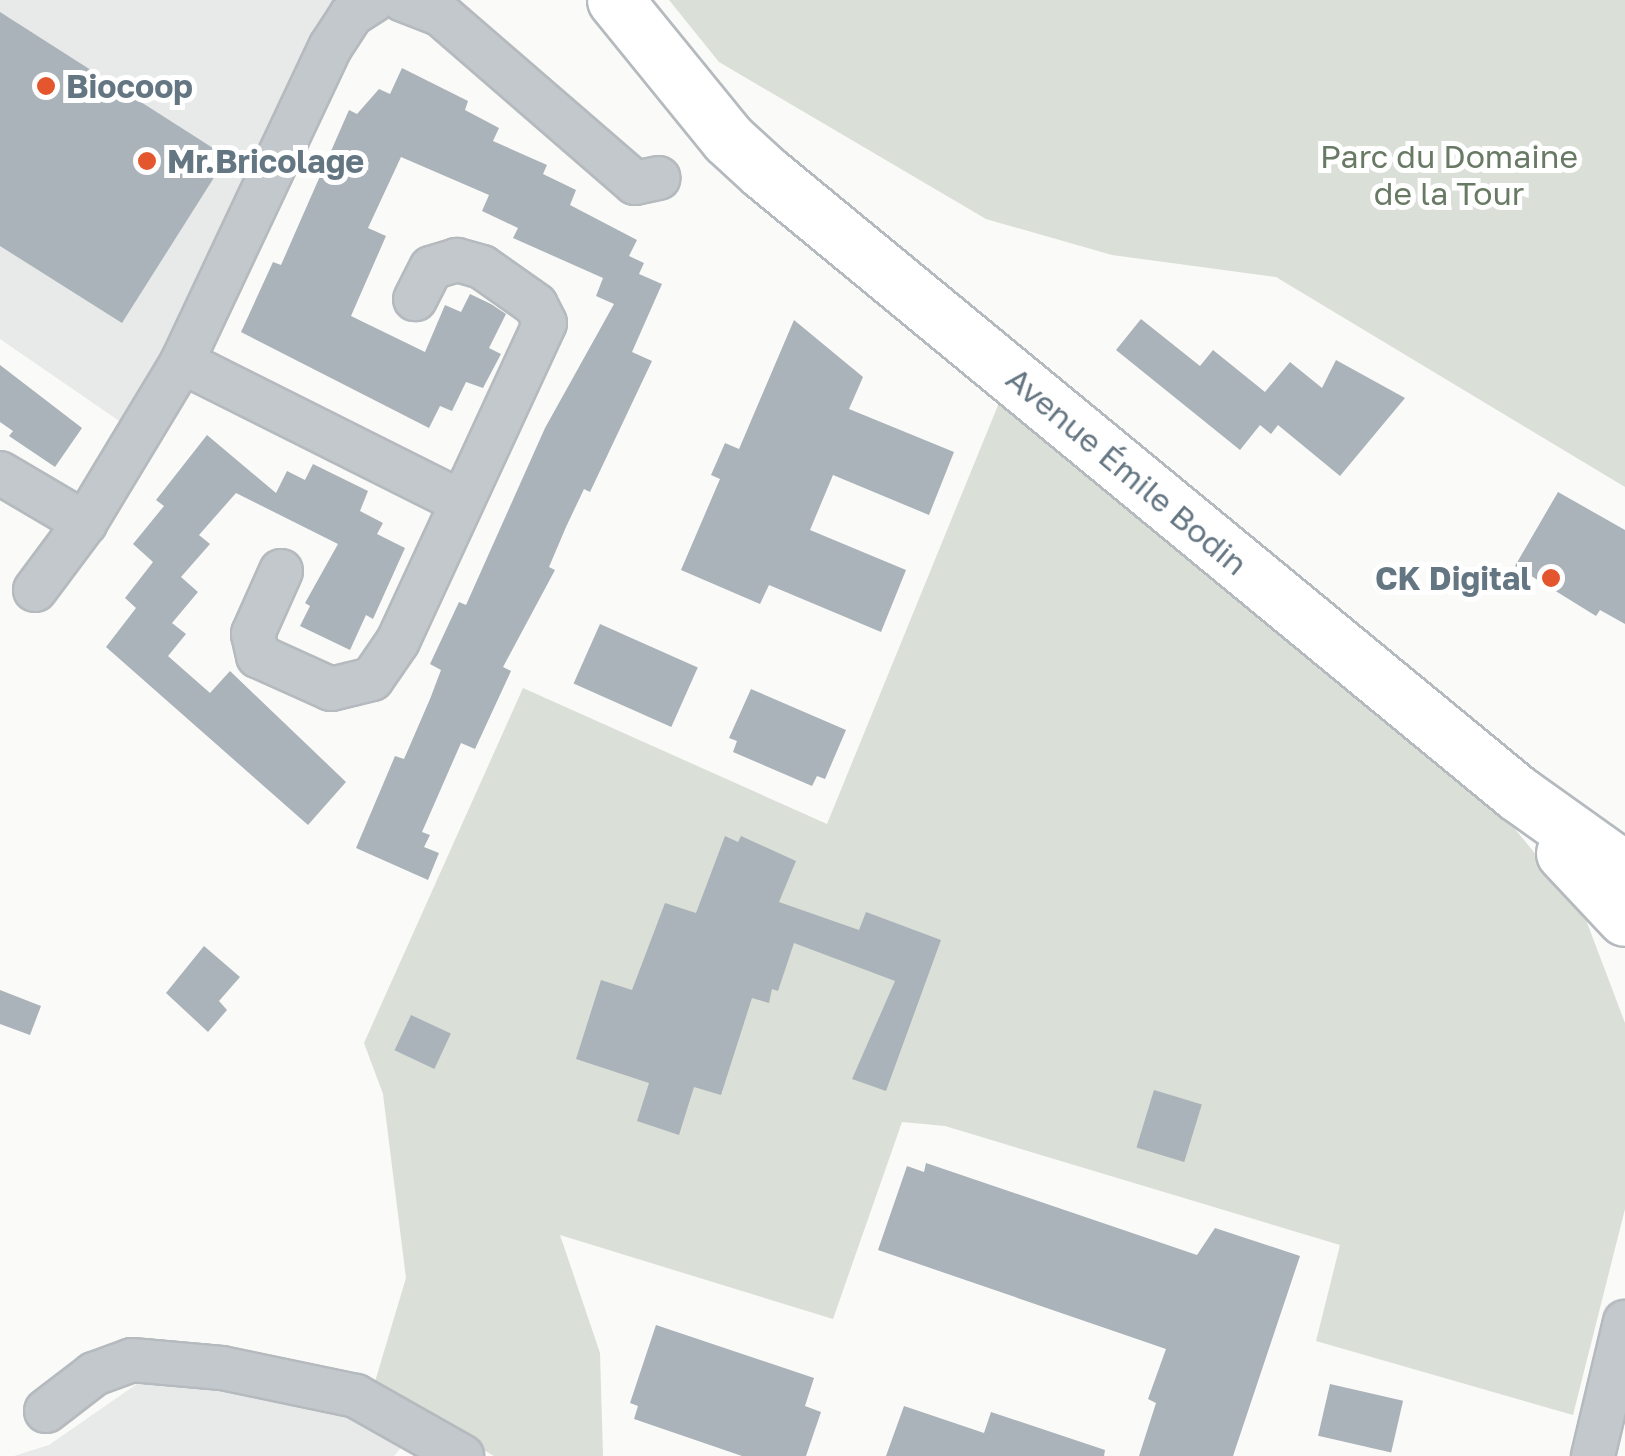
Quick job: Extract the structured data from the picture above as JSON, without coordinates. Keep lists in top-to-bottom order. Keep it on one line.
{"streets":{"main road":["Avenue Émile Bodin"]},"parks":["Parc du Domaine de la Tour"],"places":["Biocoop","Mr.Bricolage","CK Digital"]}
